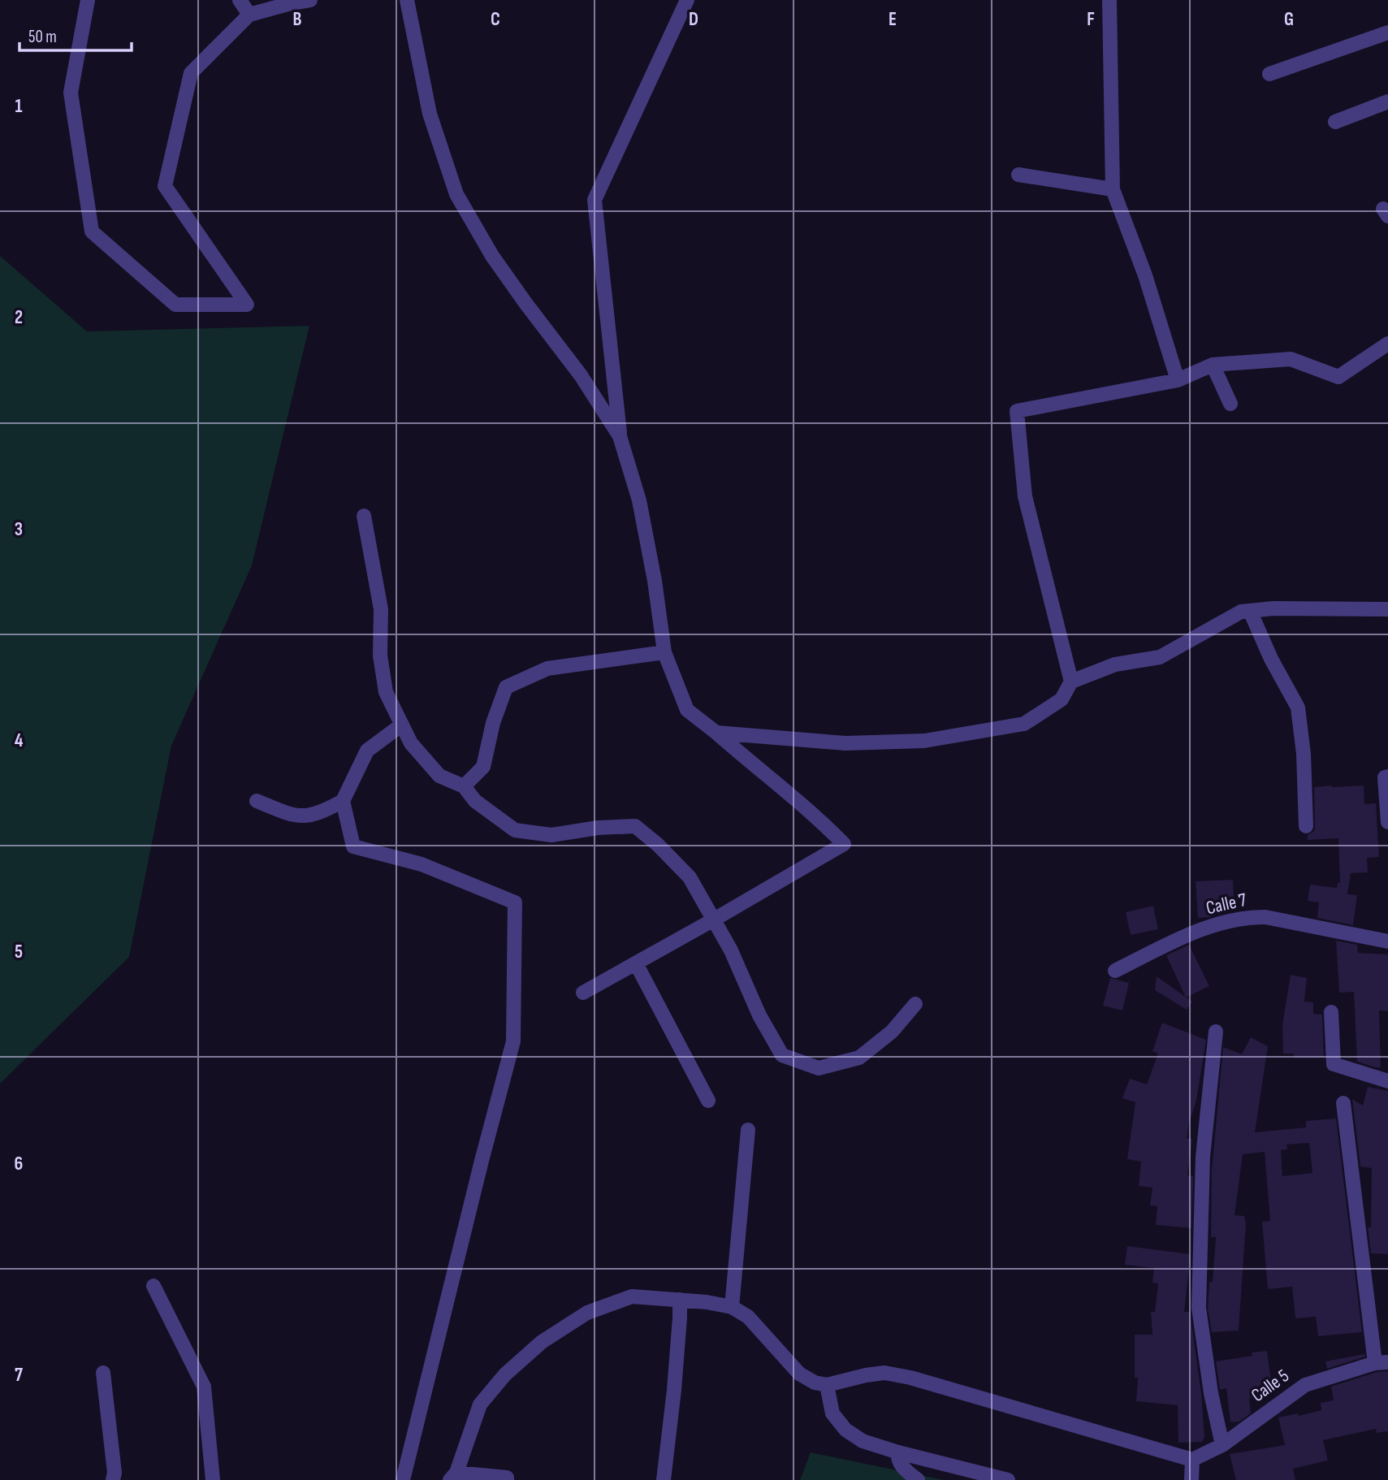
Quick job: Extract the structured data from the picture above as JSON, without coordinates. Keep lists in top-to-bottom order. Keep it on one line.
{"streets":{"street":["Calle 7","Calle 5"]},"scale_bar":"50 m","grid":{"columns":["B","C","D","E","F","G"],"rows":["1","2","3","4","5","6","7"]}}
